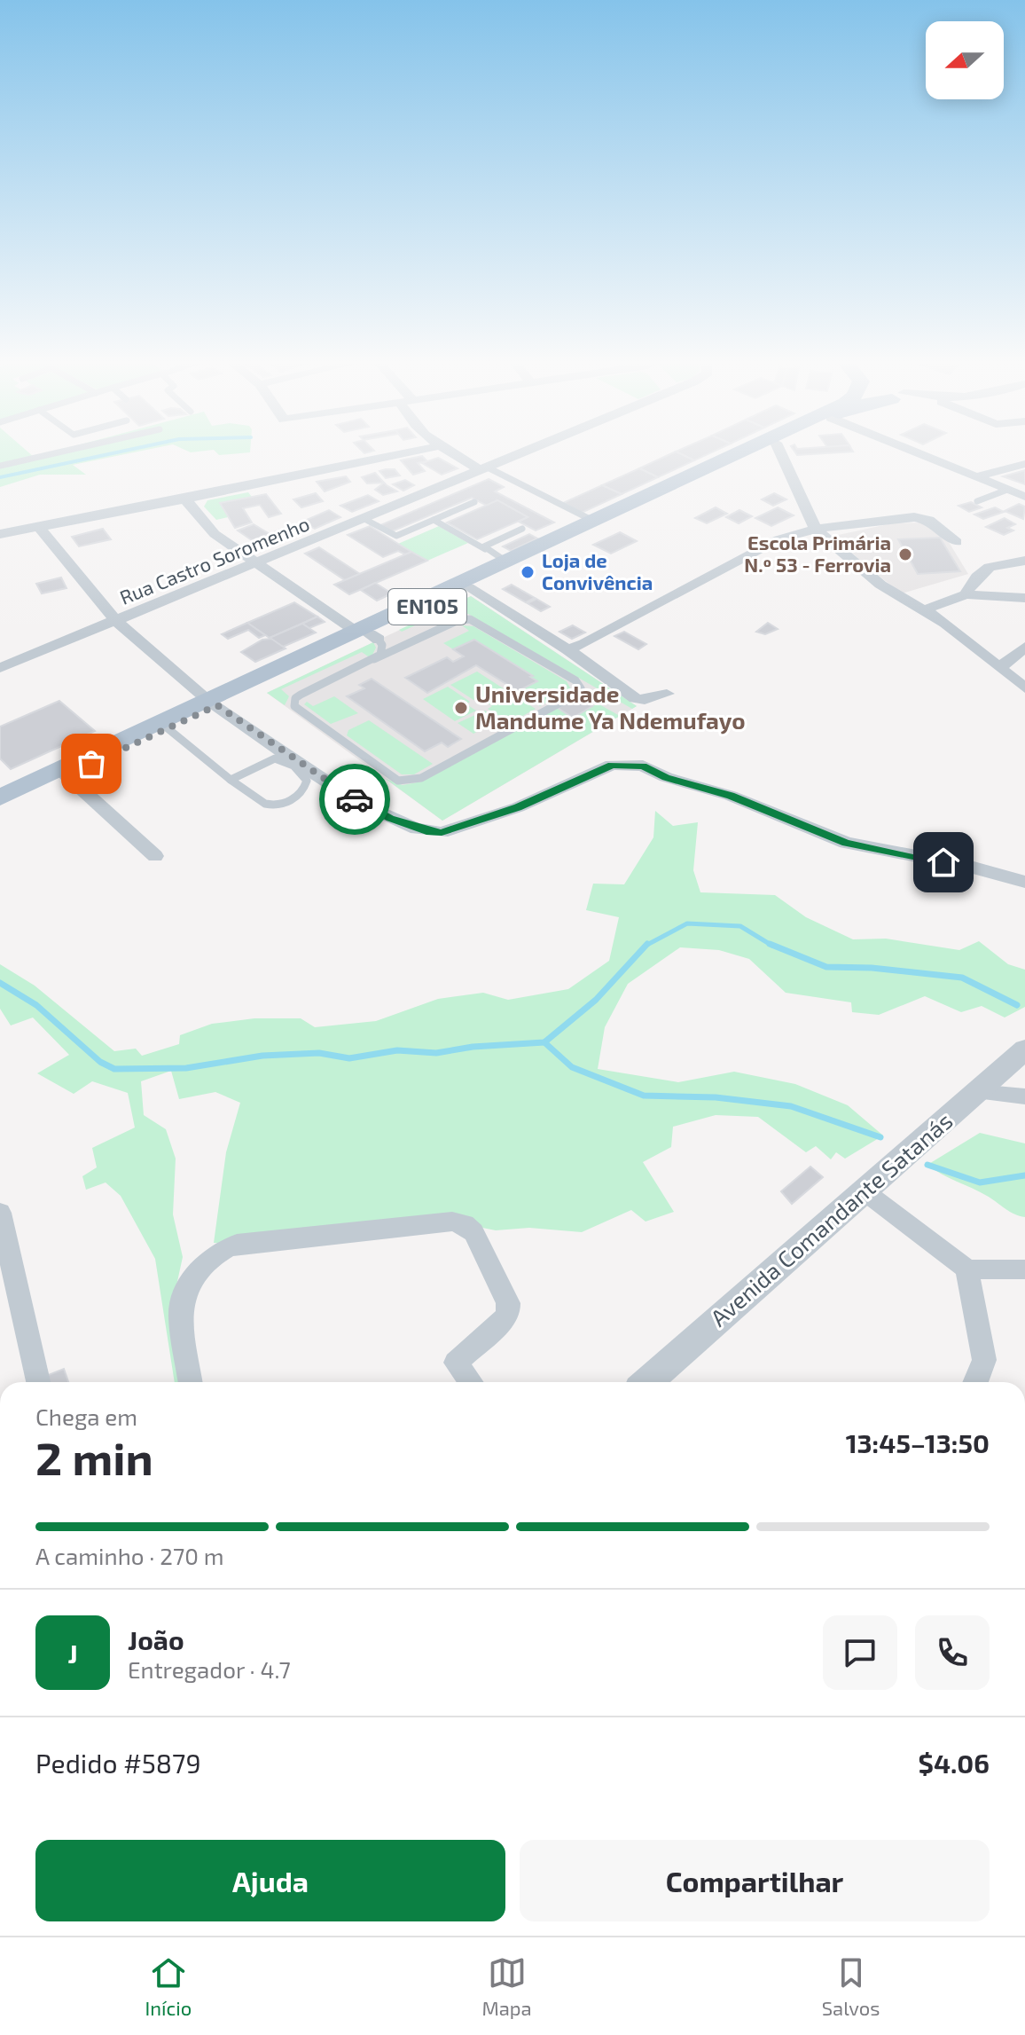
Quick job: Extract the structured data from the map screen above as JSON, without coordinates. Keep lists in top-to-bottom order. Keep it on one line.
{"streets":{"main road":["EN105"],"street":["Rua Castro Soromenho","Avenida Comandante Satanás"]},"places":["Escola Primária N.º 53 - Ferrovia","Loja de Convivência","Universidade Mandume Ya Ndemufayo"],"north":"left","page":{"heading":["2 min","Chega em","13:45–13:50"],"panel":["João","Entregador · 4.7","Pedido #5879","$4.06"],"bar":"A caminho · 270 m","round":"J","buttons":["Ajuda","Compartilhar"],"tabs":["Início","Mapa","Salvos"]}}
